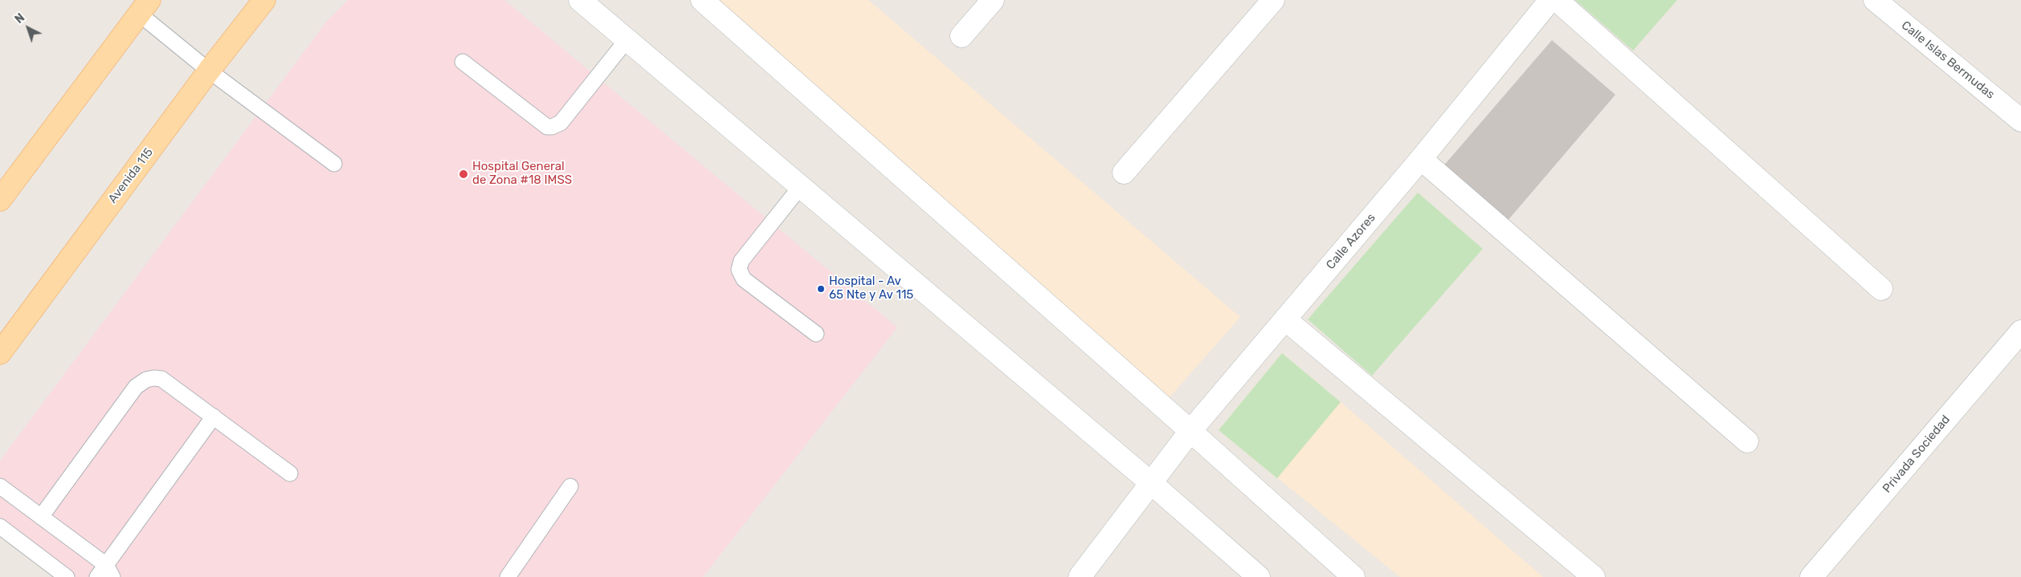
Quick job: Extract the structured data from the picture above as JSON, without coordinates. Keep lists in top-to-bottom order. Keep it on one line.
{"streets":{"main road":["Avenida 115"],"street":["Calle Islas Bermudas","Calle Azores","Privada Sociedad"]},"places":["Hospital General de Zona #18 IMSS","Hospital - Av 65 Nte y Av 115"],"north":"top left"}
